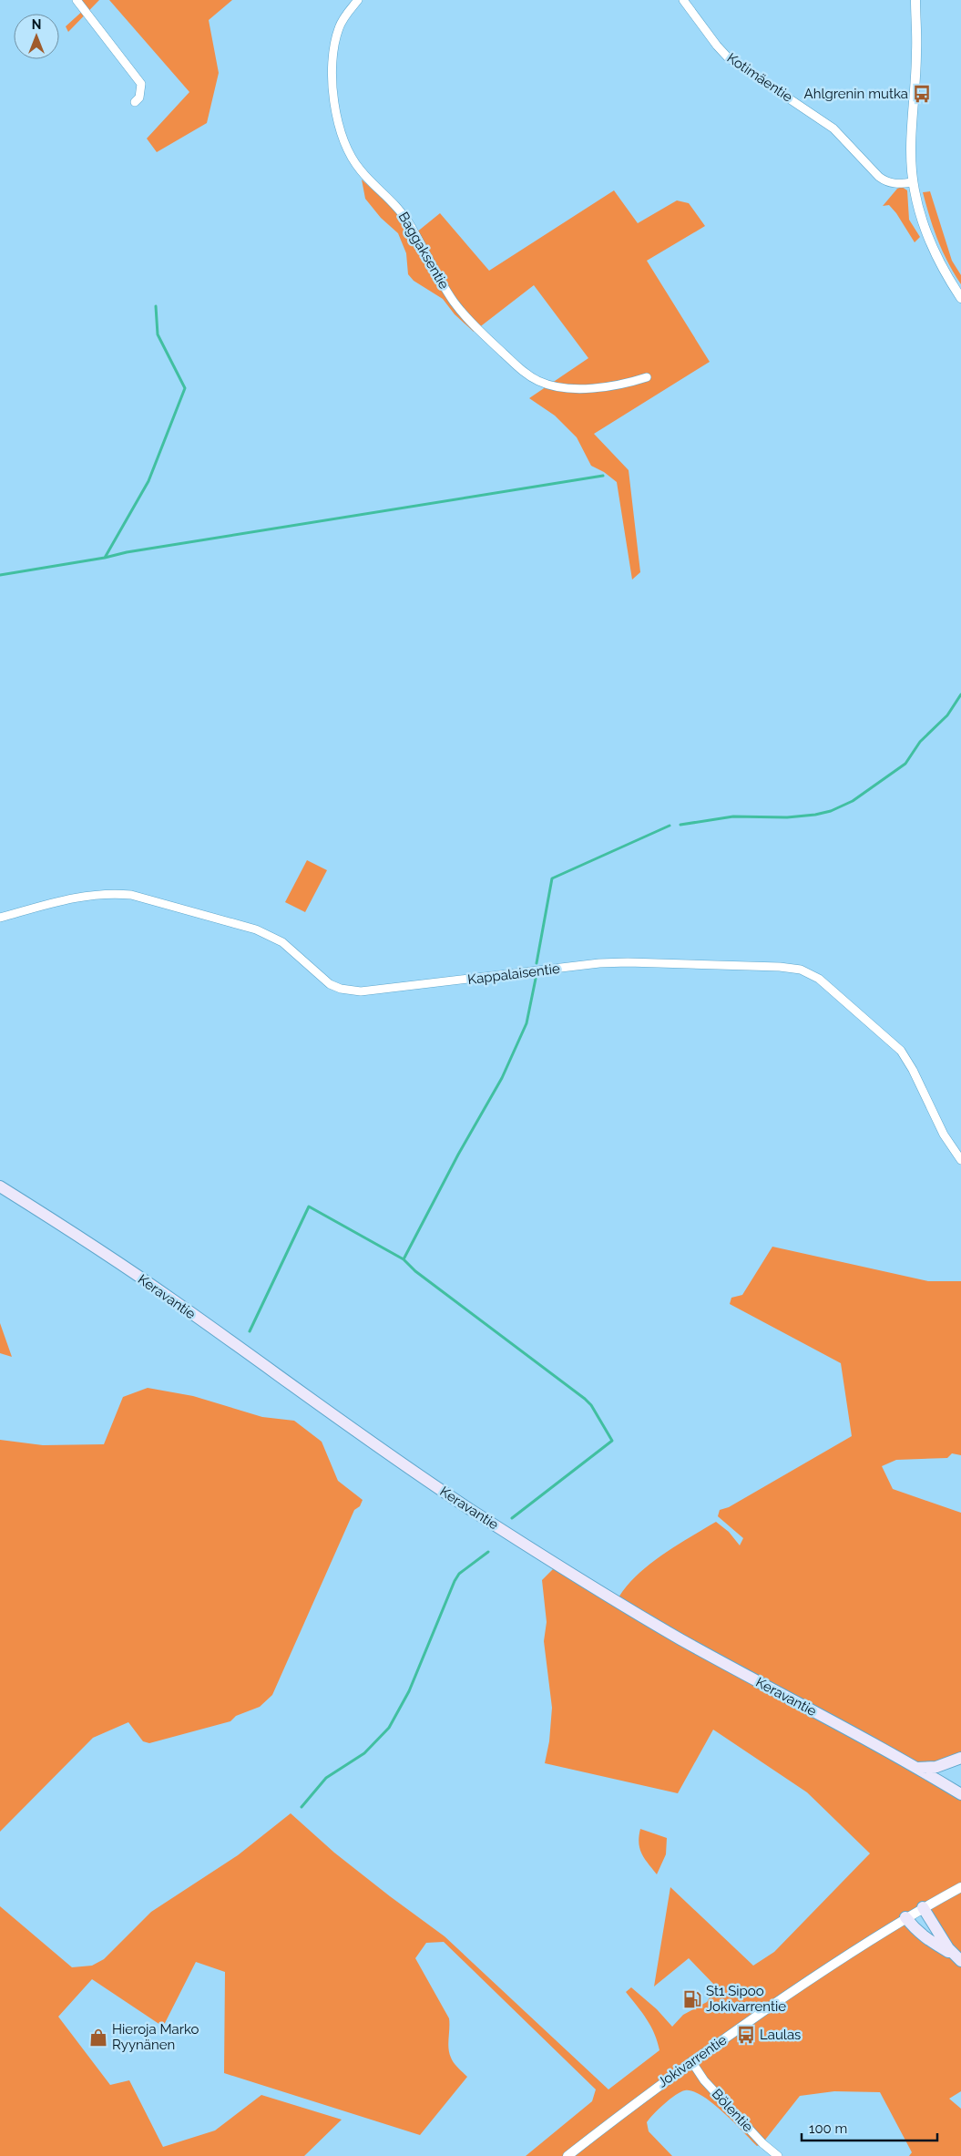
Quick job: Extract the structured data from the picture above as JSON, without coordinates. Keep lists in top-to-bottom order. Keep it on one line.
{"streets":{"main road":["Keravantie"],"street":["Kotimäentie","Baggaksentie","Kappalaisentie","Jokivarrentie","Bölentie"]},"crossings":[["Jokivarrentie","Bölentie"]],"places":{"bus stop":["Ahlgrenin mutka","Laulas"],"fuel station":["St1 Sipoo Jokivarrentie"],"shop":["Hieroja Marko Ryynänen"]},"scale_bar":"100 m","north":"top"}
